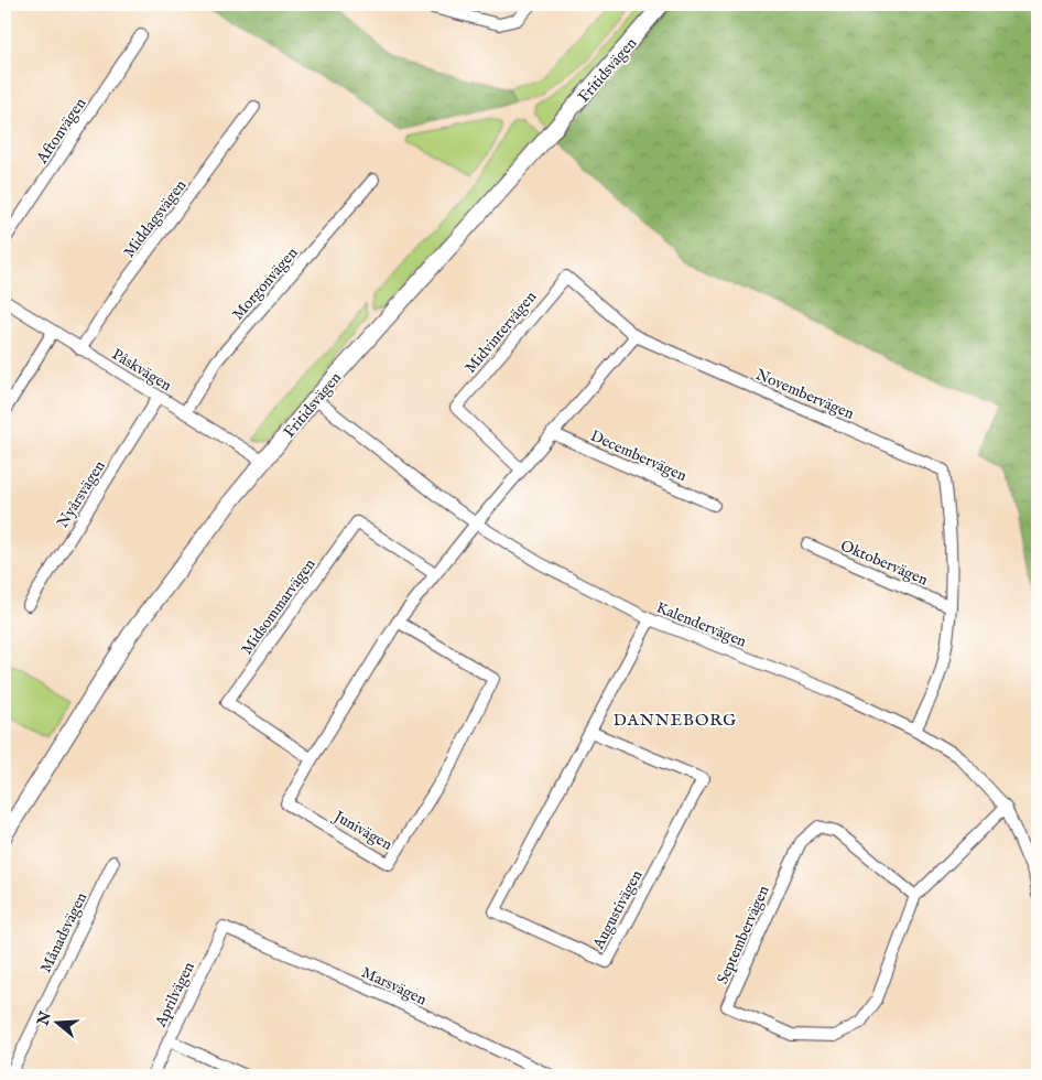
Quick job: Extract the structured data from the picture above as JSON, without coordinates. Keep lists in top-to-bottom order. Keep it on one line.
{"streets":{"street":["Fritidsvägen","Aftonvägen","Middagsvägen","Morgonvägen","Midvintervägen","Påskvägen","Novembervägen","Decembervägen","Nyårsvägen","Oktobervägen","Midsommarvägen","Kalendervägen","Junivägen","Augustivägen","Månadsvägen","Septembervägen","Marsvägen","Aprilvägen"]},"crossings":[["Fritidsvägen","Påskvägen"],["Fritidsvägen","Kalendervägen"],["Middagsvägen","Påskvägen"],["Morgonvägen","Påskvägen"],["Midvintervägen","Novembervägen"],["Påskvägen","Nyårsvägen"],["Novembervägen","Oktobervägen"],["Novembervägen","Kalendervägen"],["Midsommarvägen","Junivägen"],["Kalendervägen","Junivägen"],["Kalendervägen","Augustivägen"],["Kalendervägen","Septembervägen"],["Marsvägen","Aprilvägen"]],"districts":["DANNEBORG"],"north":"left"}
